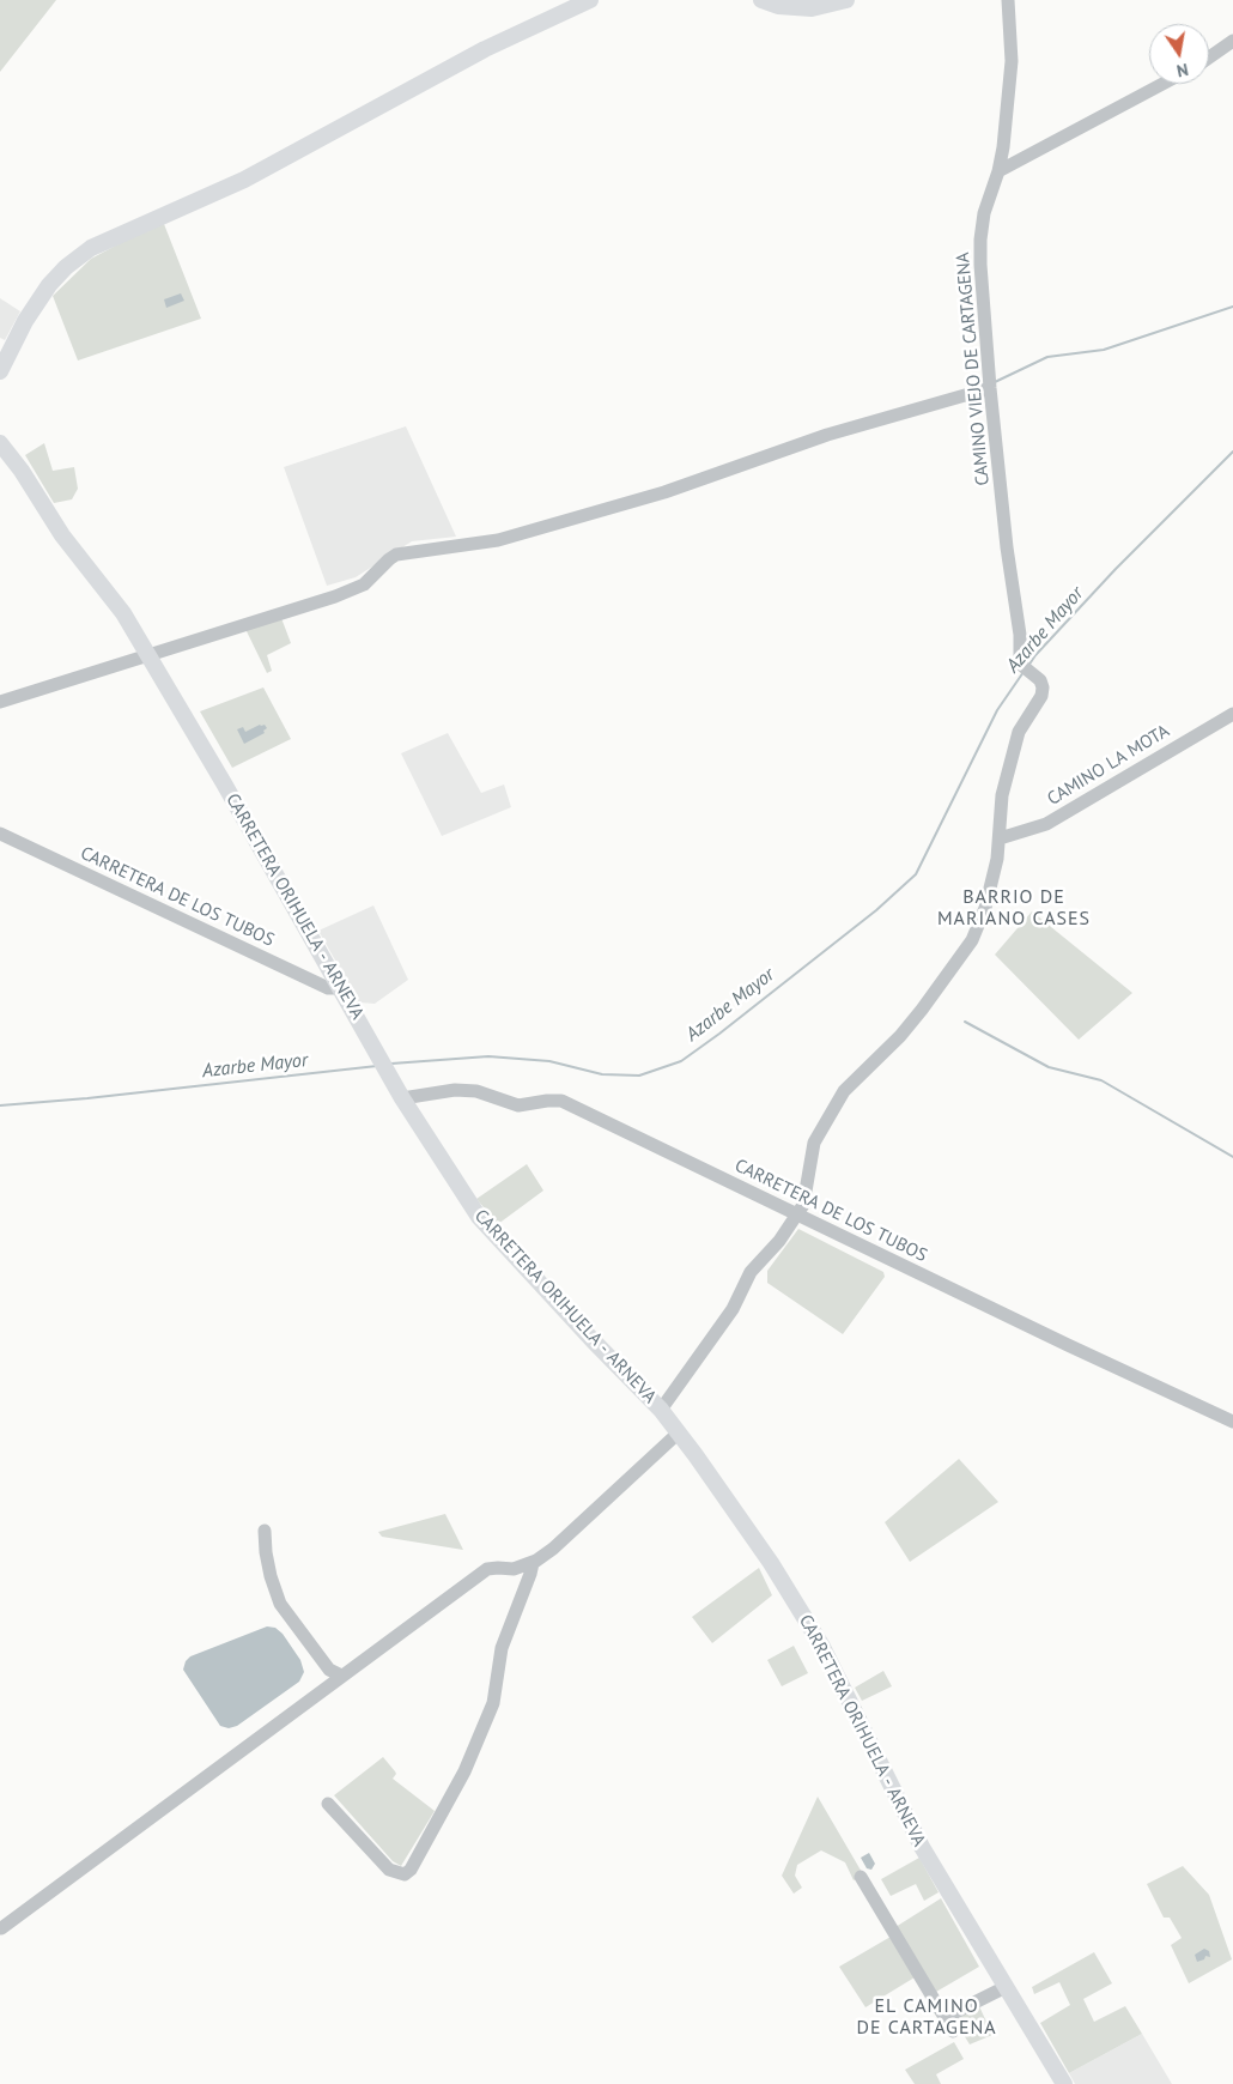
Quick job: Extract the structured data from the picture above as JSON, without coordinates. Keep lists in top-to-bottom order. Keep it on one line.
{"streets":{"main road":["CARRETERA ORIHUELA - ARNEVA"],"street":["CAMINO VIEJO DE CARTAGENA","CAMINO LA MOTA","CARRETERA DE LOS TUBOS"]},"crossings":[["CAMINO VIEJO DE CARTAGENA","CAMINO LA MOTA"],["CARRETERA DE LOS TUBOS","CARRETERA ORIHUELA - ARNEVA"]],"districts":["BARRIO DE MARIANO CASES","EL CAMINO DE CARTAGENA"],"water":["Azarbe Mayor"],"north":"bottom"}
